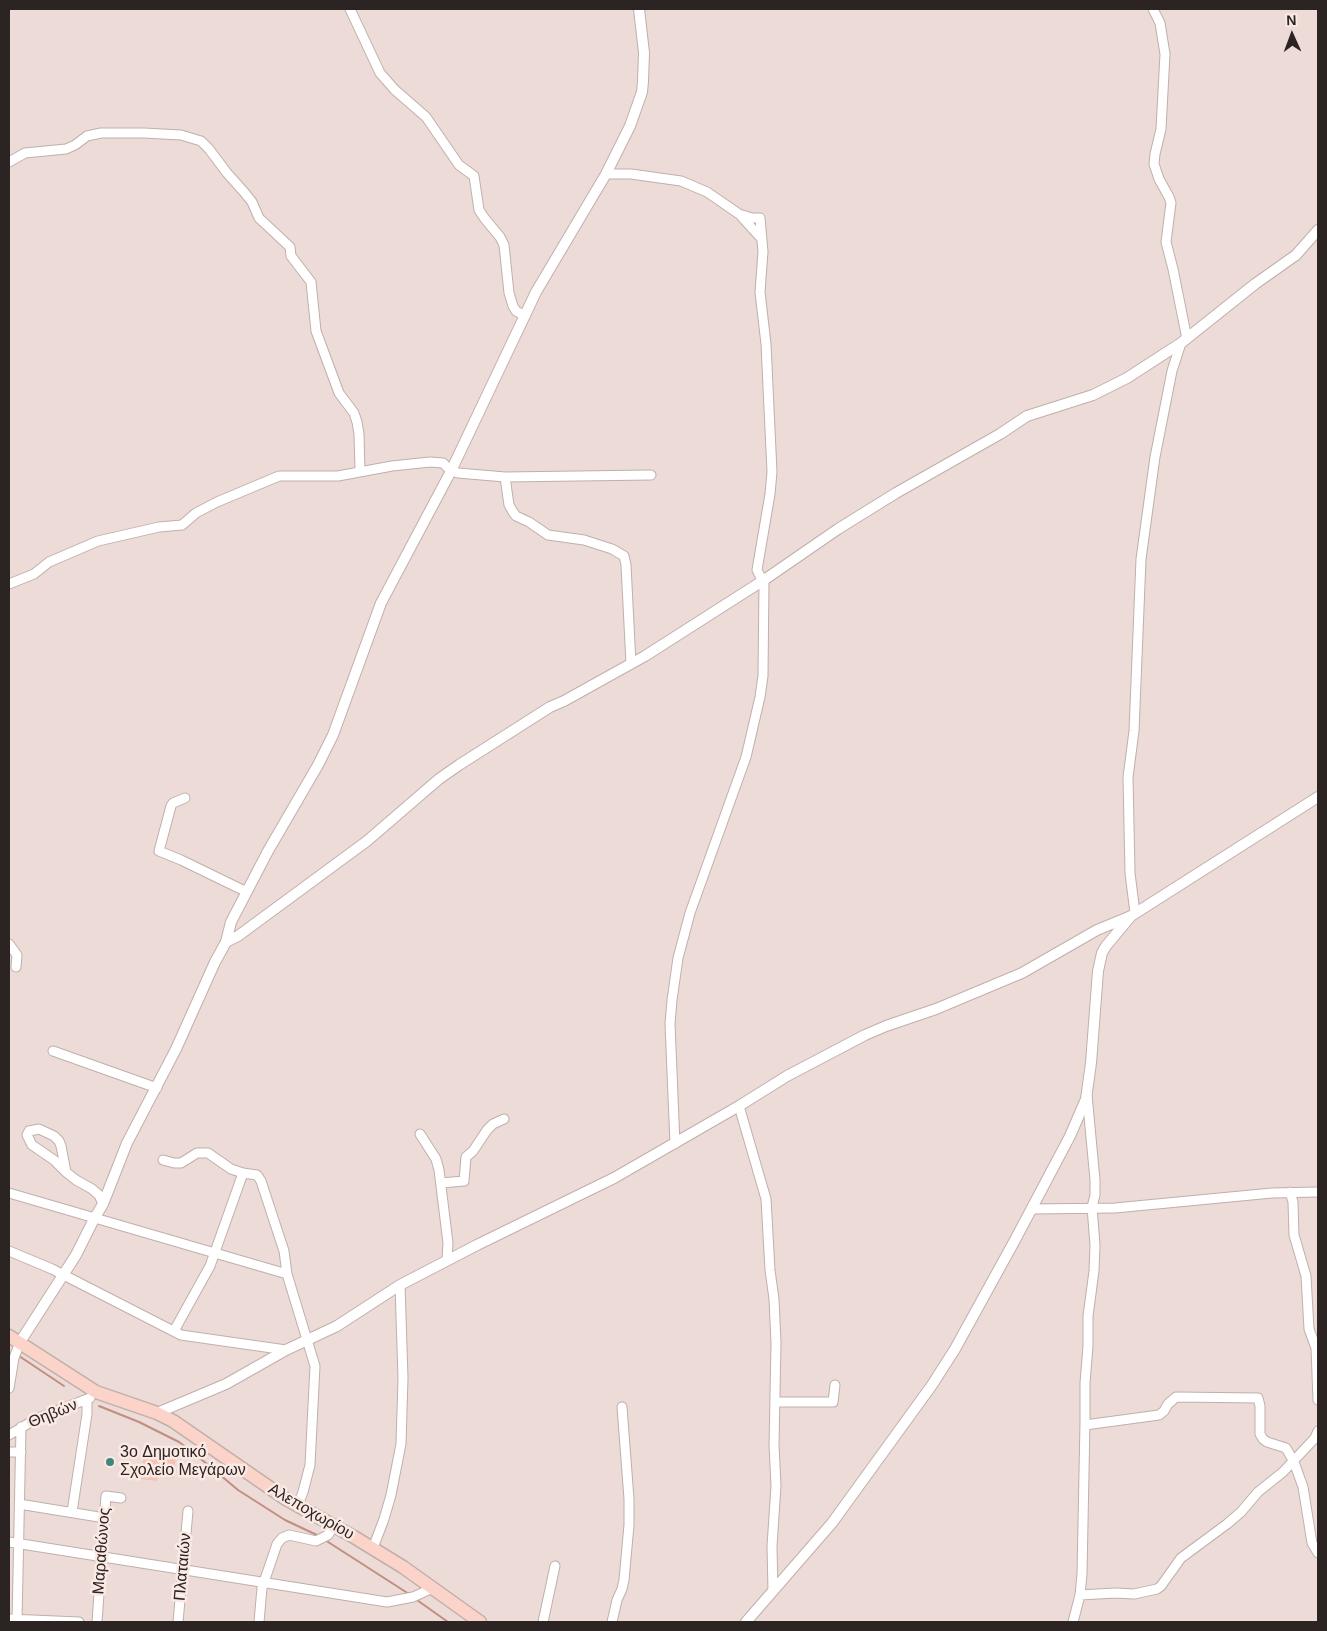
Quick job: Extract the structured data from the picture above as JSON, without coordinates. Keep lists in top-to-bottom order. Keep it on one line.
{"streets":{"main road":["Αλεποχωρίου"],"street":["Θηβών","Μαραθώνος","Πλαταιών"]},"crossings":[["Θηβών","Αλεποχωρίου"]],"places":["3ο Δημοτικό Σχολείο Μεγάρων"],"north":"top"}
